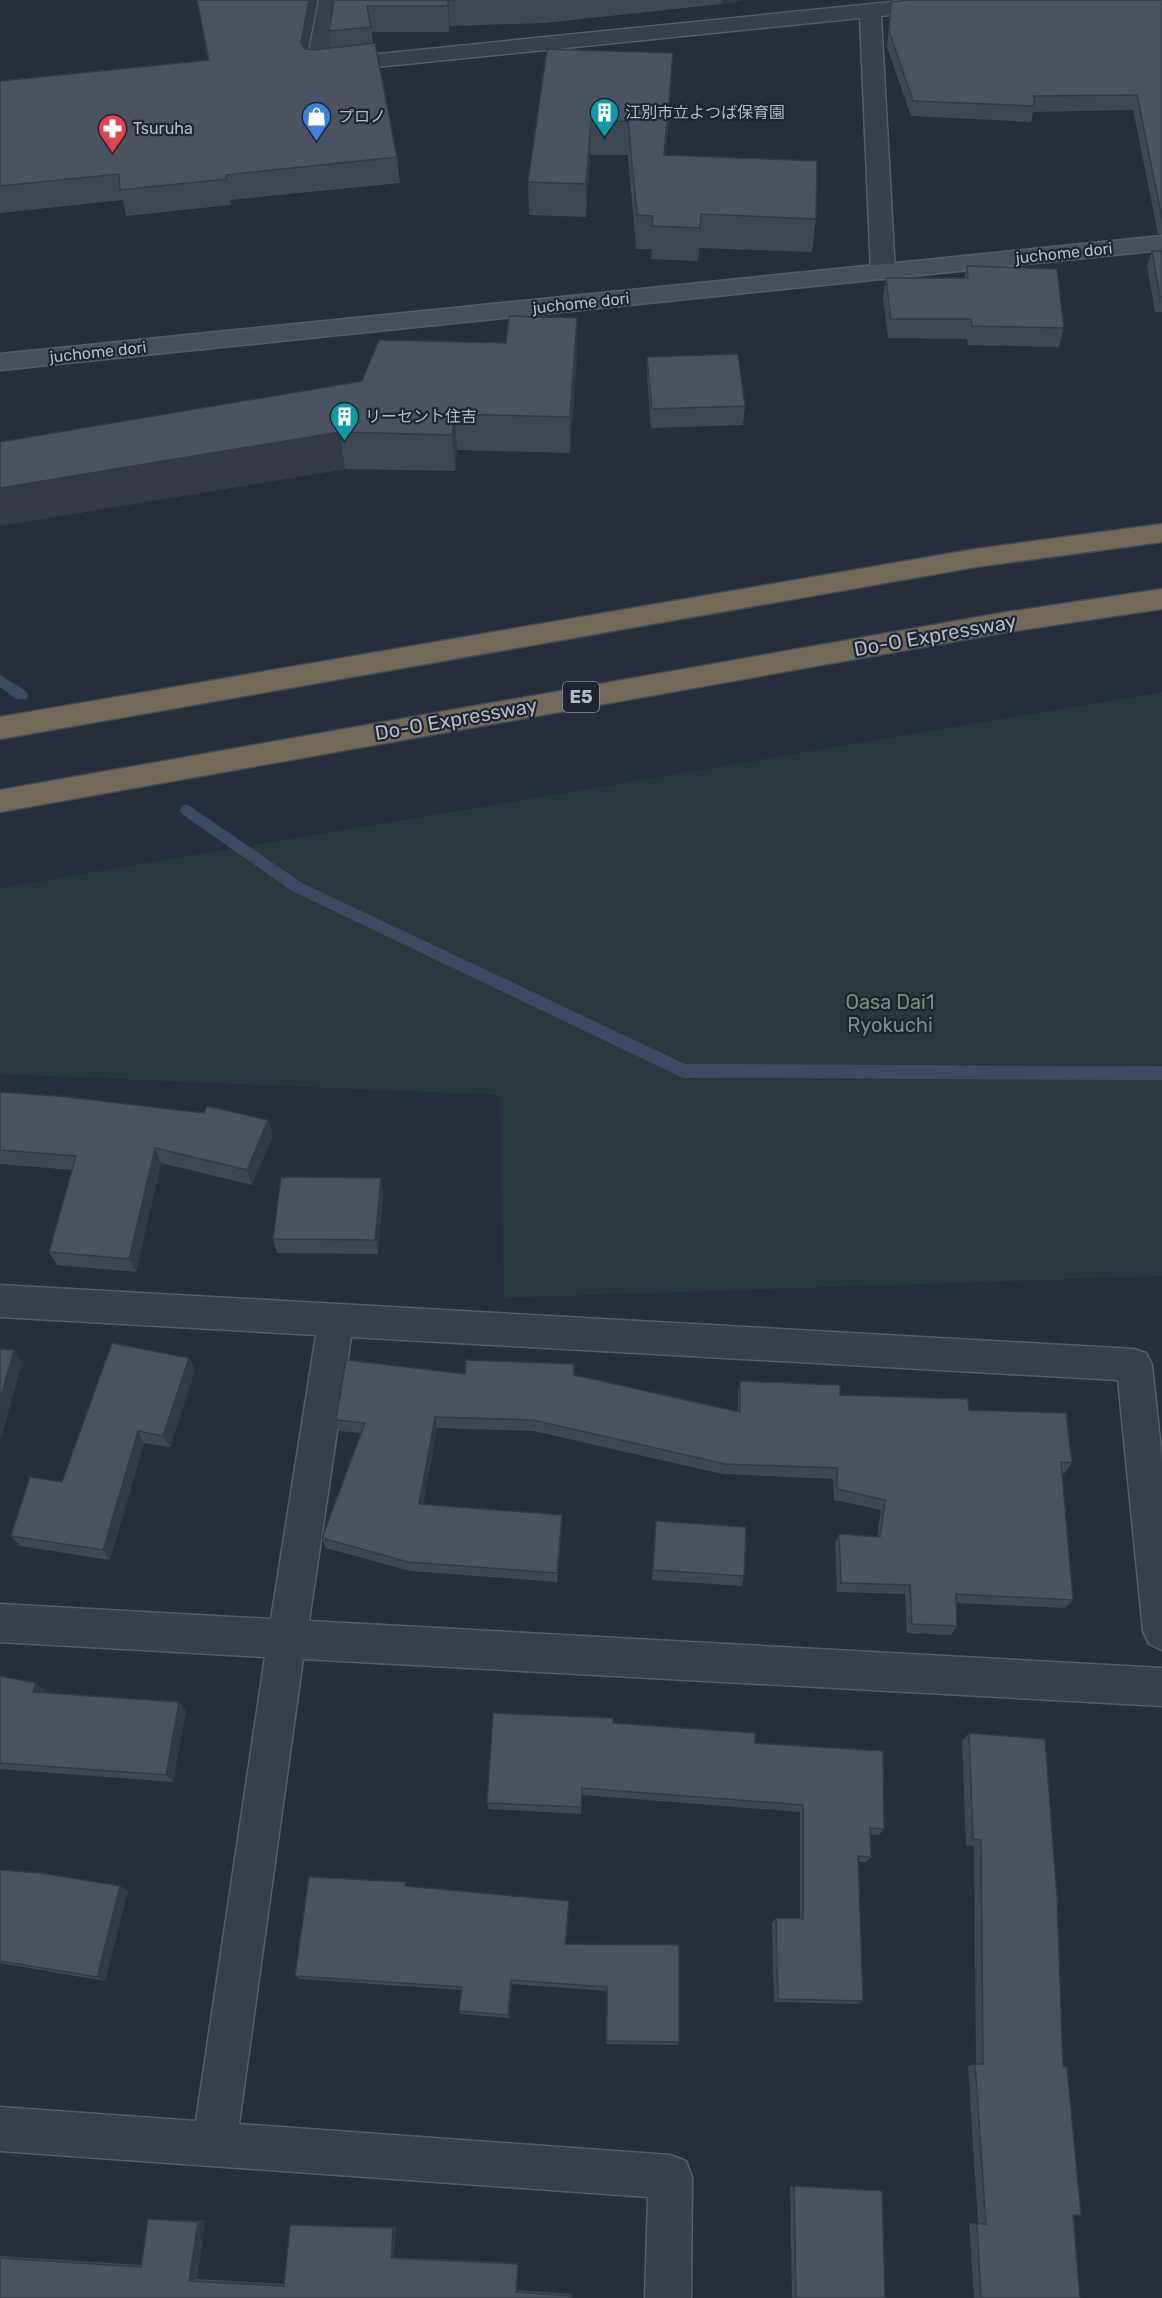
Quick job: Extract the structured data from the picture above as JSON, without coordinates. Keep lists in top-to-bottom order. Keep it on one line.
{"streets":{"highway":["Do-O Expressway","E5"],"street":["juchome dori"]},"parks":["Oasa Dai1 Ryokuchi"],"places":{"building":["江別市立よつば保育園","リーセント住吉"],"shop":["プロノ"],"pharmacy":["Tsuruha"]}}
